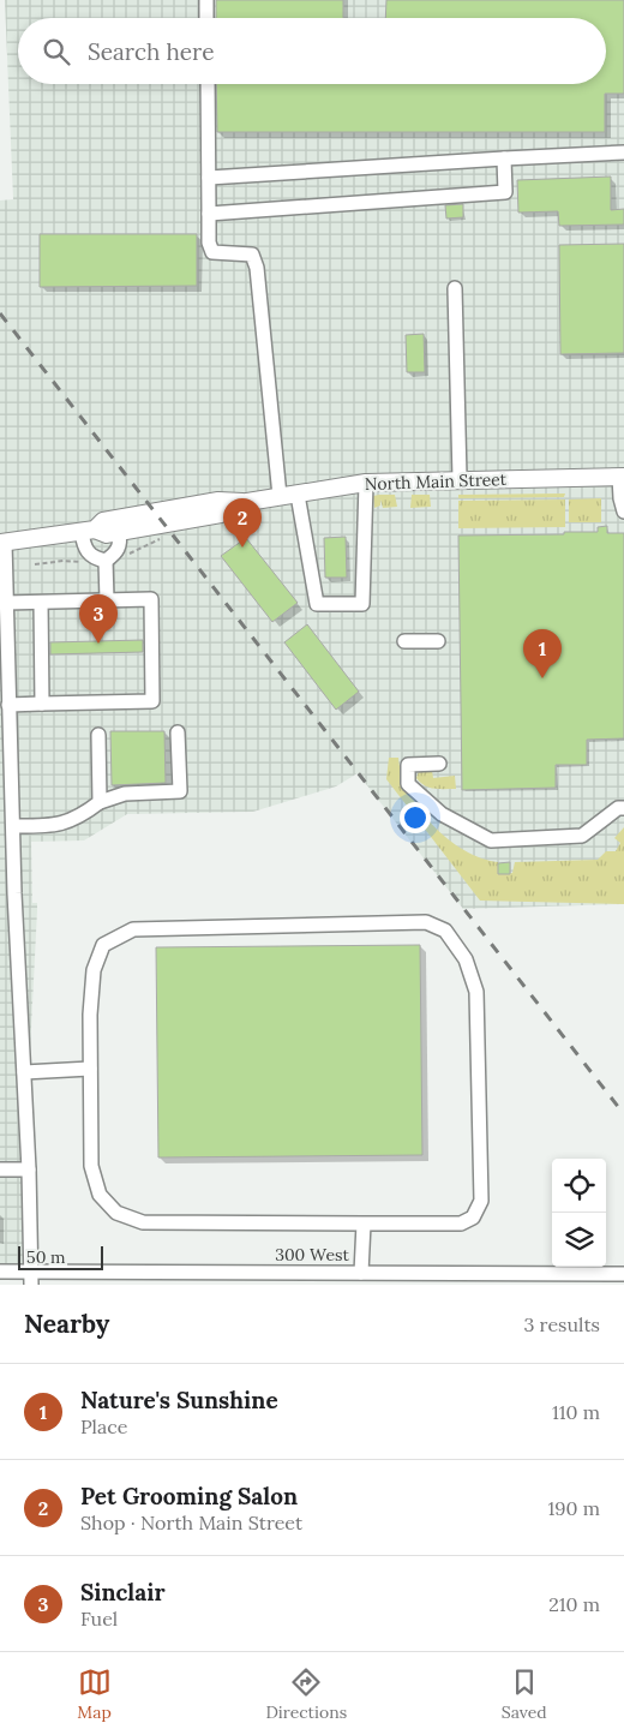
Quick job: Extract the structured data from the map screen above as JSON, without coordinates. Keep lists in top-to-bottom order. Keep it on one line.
{"streets":{"main road":["North Main Street"],"street":["300 West"]},"scale_bar":"50 m","page":{"search":"Search here","pins":["2","3","1"],"scale":"50 m","heading":["Nearby","3 results"],"list":[{"mark":"1","name":"Nature's Sunshine","note":"Place","value":"110 m"},{"mark":"2","name":"Pet Grooming Salon","note":"Shop · North Main Street","value":"190 m"},{"mark":"3","name":"Sinclair","note":"Fuel","value":"210 m"}],"nav":["Map","Directions","Saved"]}}
